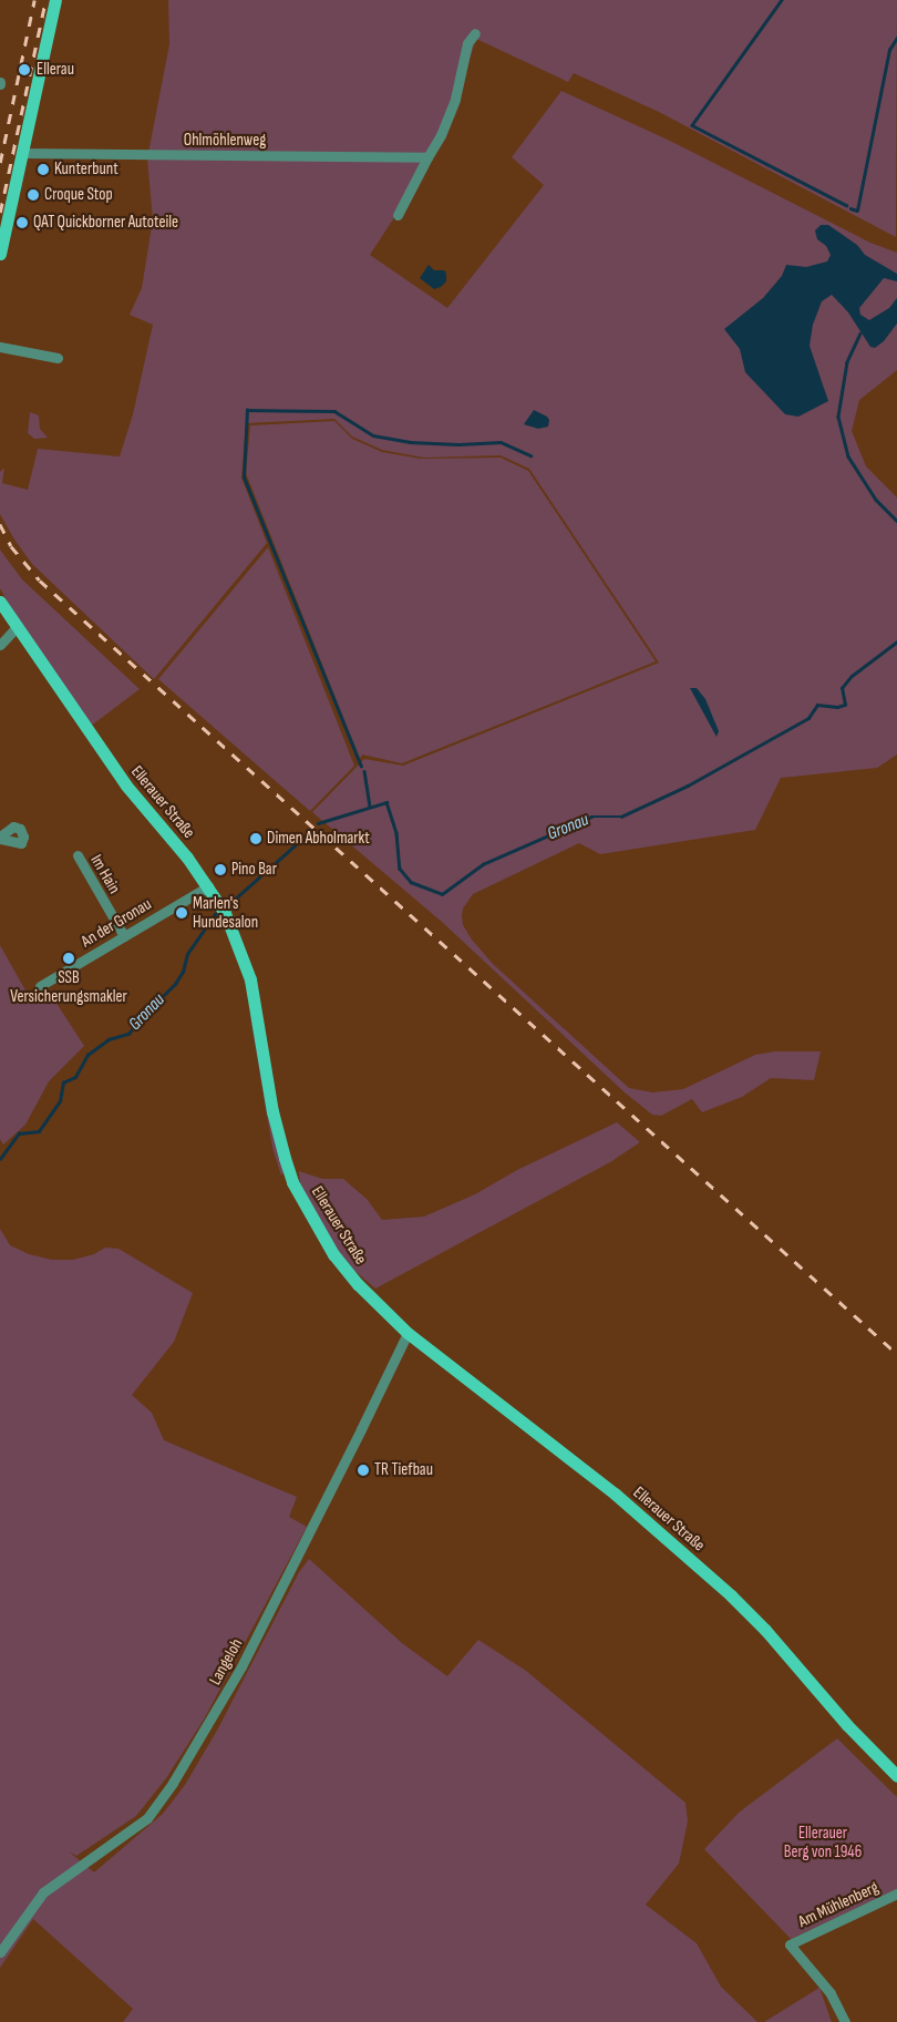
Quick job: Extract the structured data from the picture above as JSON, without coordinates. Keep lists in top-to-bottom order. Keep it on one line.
{"streets":{"main road":["Ellerauer Straße"],"street":["Ohlmöhlenweg","Im Hain","An der Gronau","Langeloh","Am Mühlenberg"]},"crossings":[["Ellerauer Straße","An der Gronau"],["Ellerauer Straße","Langeloh"],["Im Hain","An der Gronau"]],"water":["Gronau"],"parks":["Ellerauer Berg von 1946"],"places":["Ellerau","Kunterbunt","Croque Stop","QAT Quickborner Autoteile","Dimen Abholmarkt","Pino Bar","Marlen's Hundesalon","SSB Versicherungsmakler","TR Tiefbau"]}
